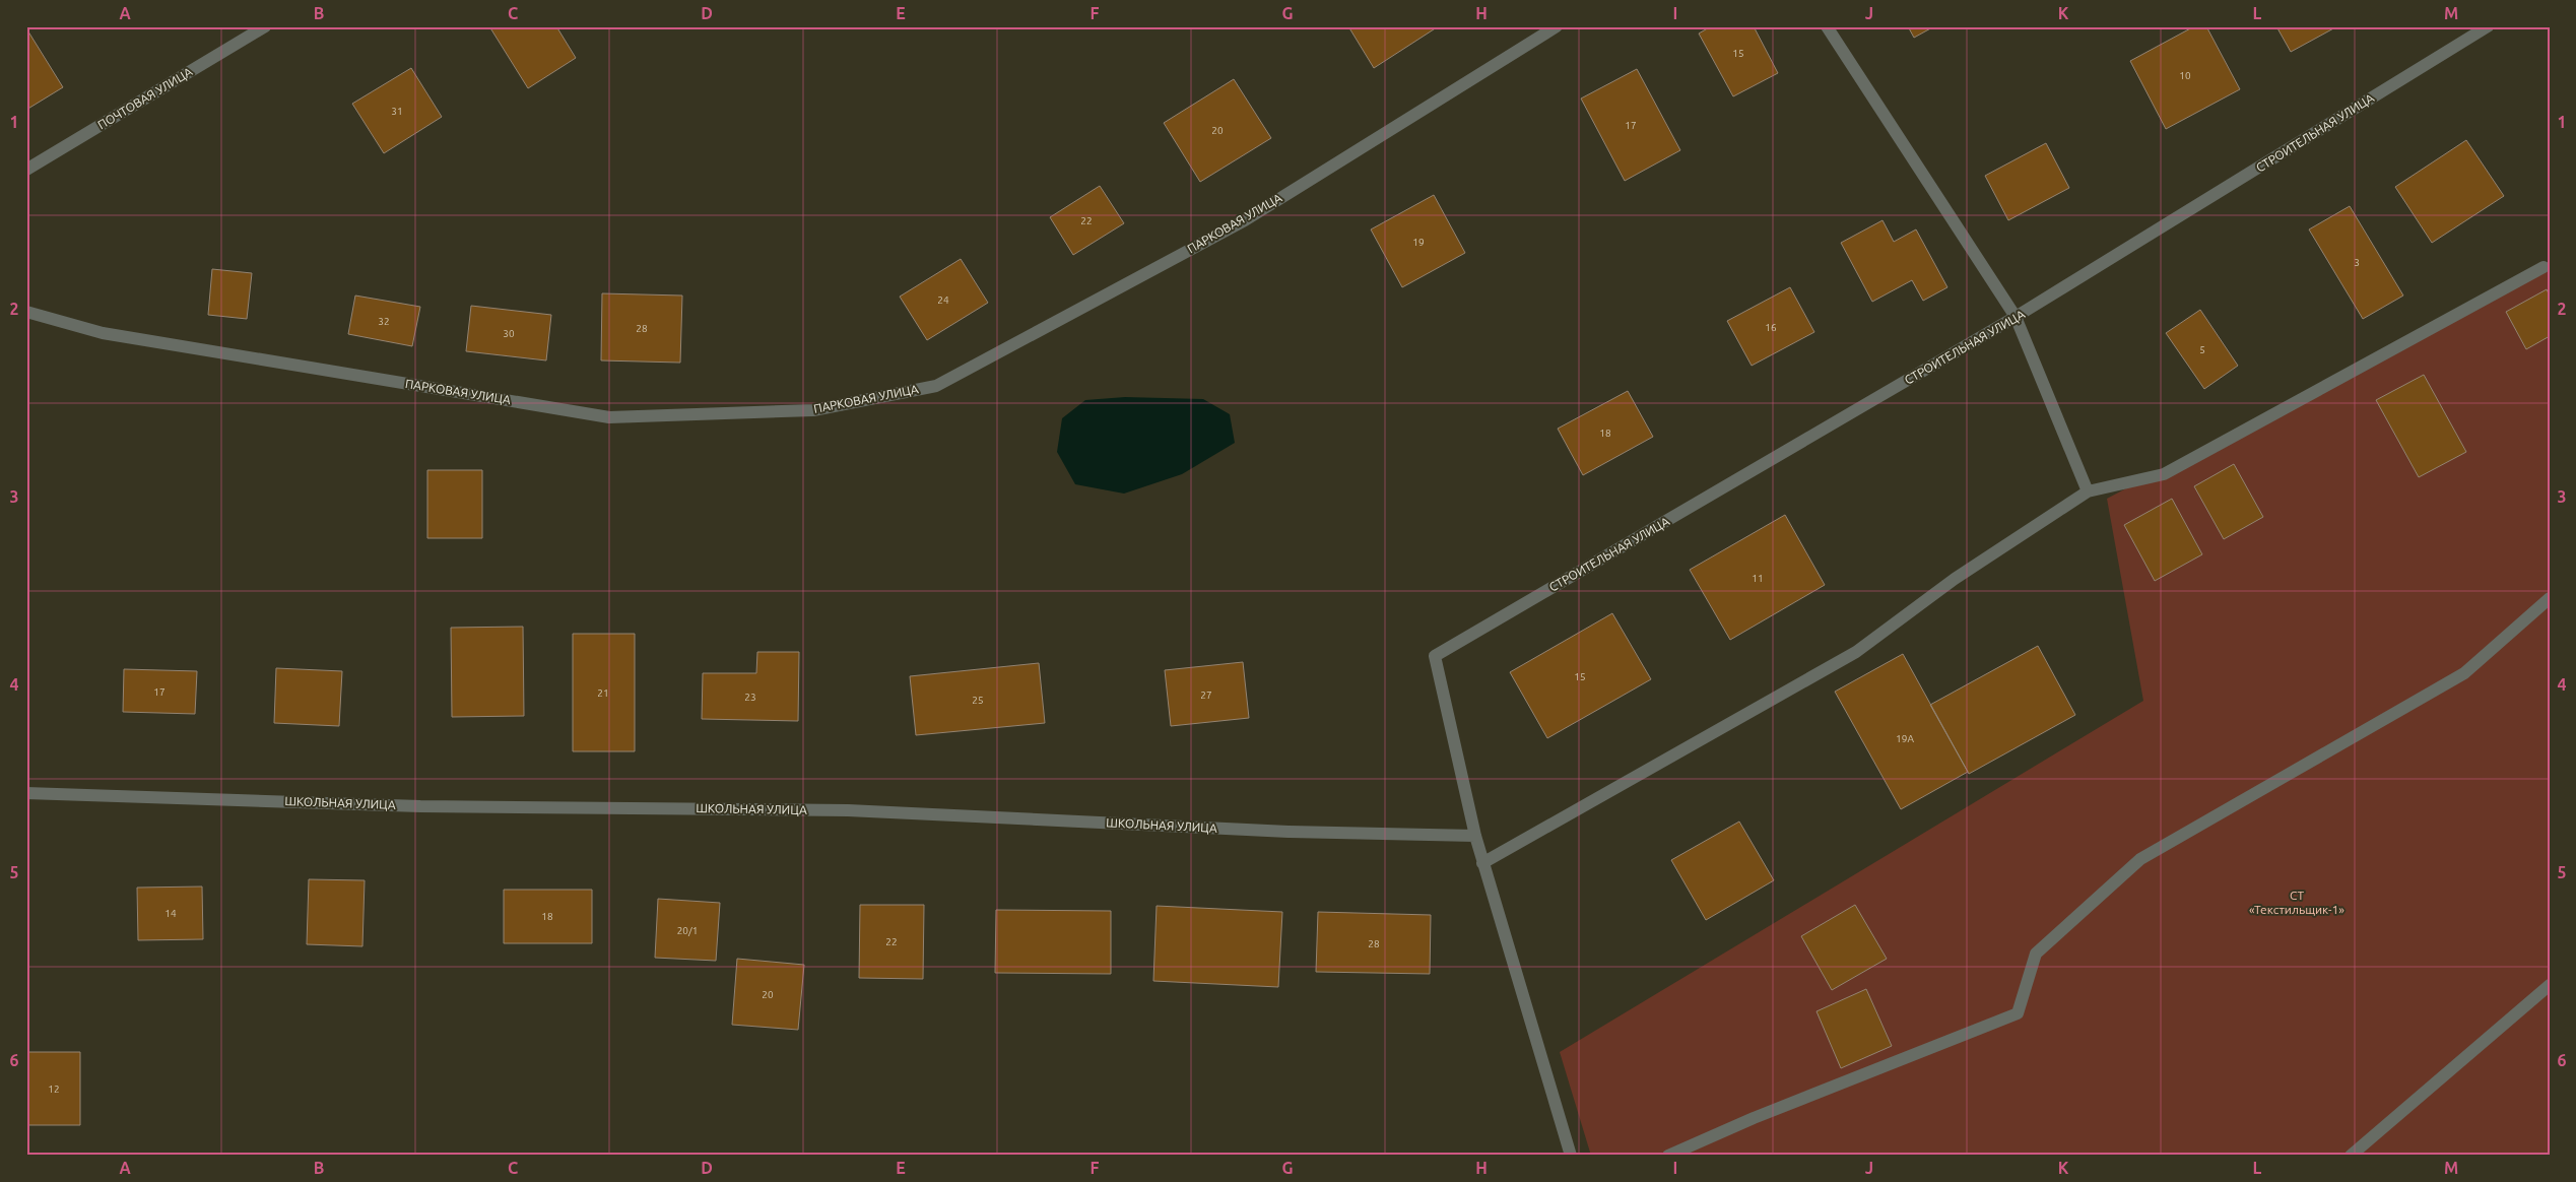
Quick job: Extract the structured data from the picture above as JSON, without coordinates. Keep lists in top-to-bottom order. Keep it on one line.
{"streets":{"street":["ПОЧТОВАЯ УЛИЦА","СТРОИТЕЛЬНАЯ УЛИЦА","ПАРКОВАЯ УЛИЦА","ШКОЛЬНАЯ УЛИЦА"]},"crossings":[["СТРОИТЕЛЬНАЯ УЛИЦА","ШКОЛЬНАЯ УЛИЦА"]],"parks":["СТ «Текстильщик-1»"],"house_numbers":["15","10","31","17","20","22","19","3","24","32","16","28","30","5","18","11","15","17","21","27","23","25","19А","14","18","20/1","22","28","20","12"],"grid":{"columns":["A","B","C","D","E","F","G","H","I","J","K","L","M"],"rows":["1","2","3","4","5","6"]}}
